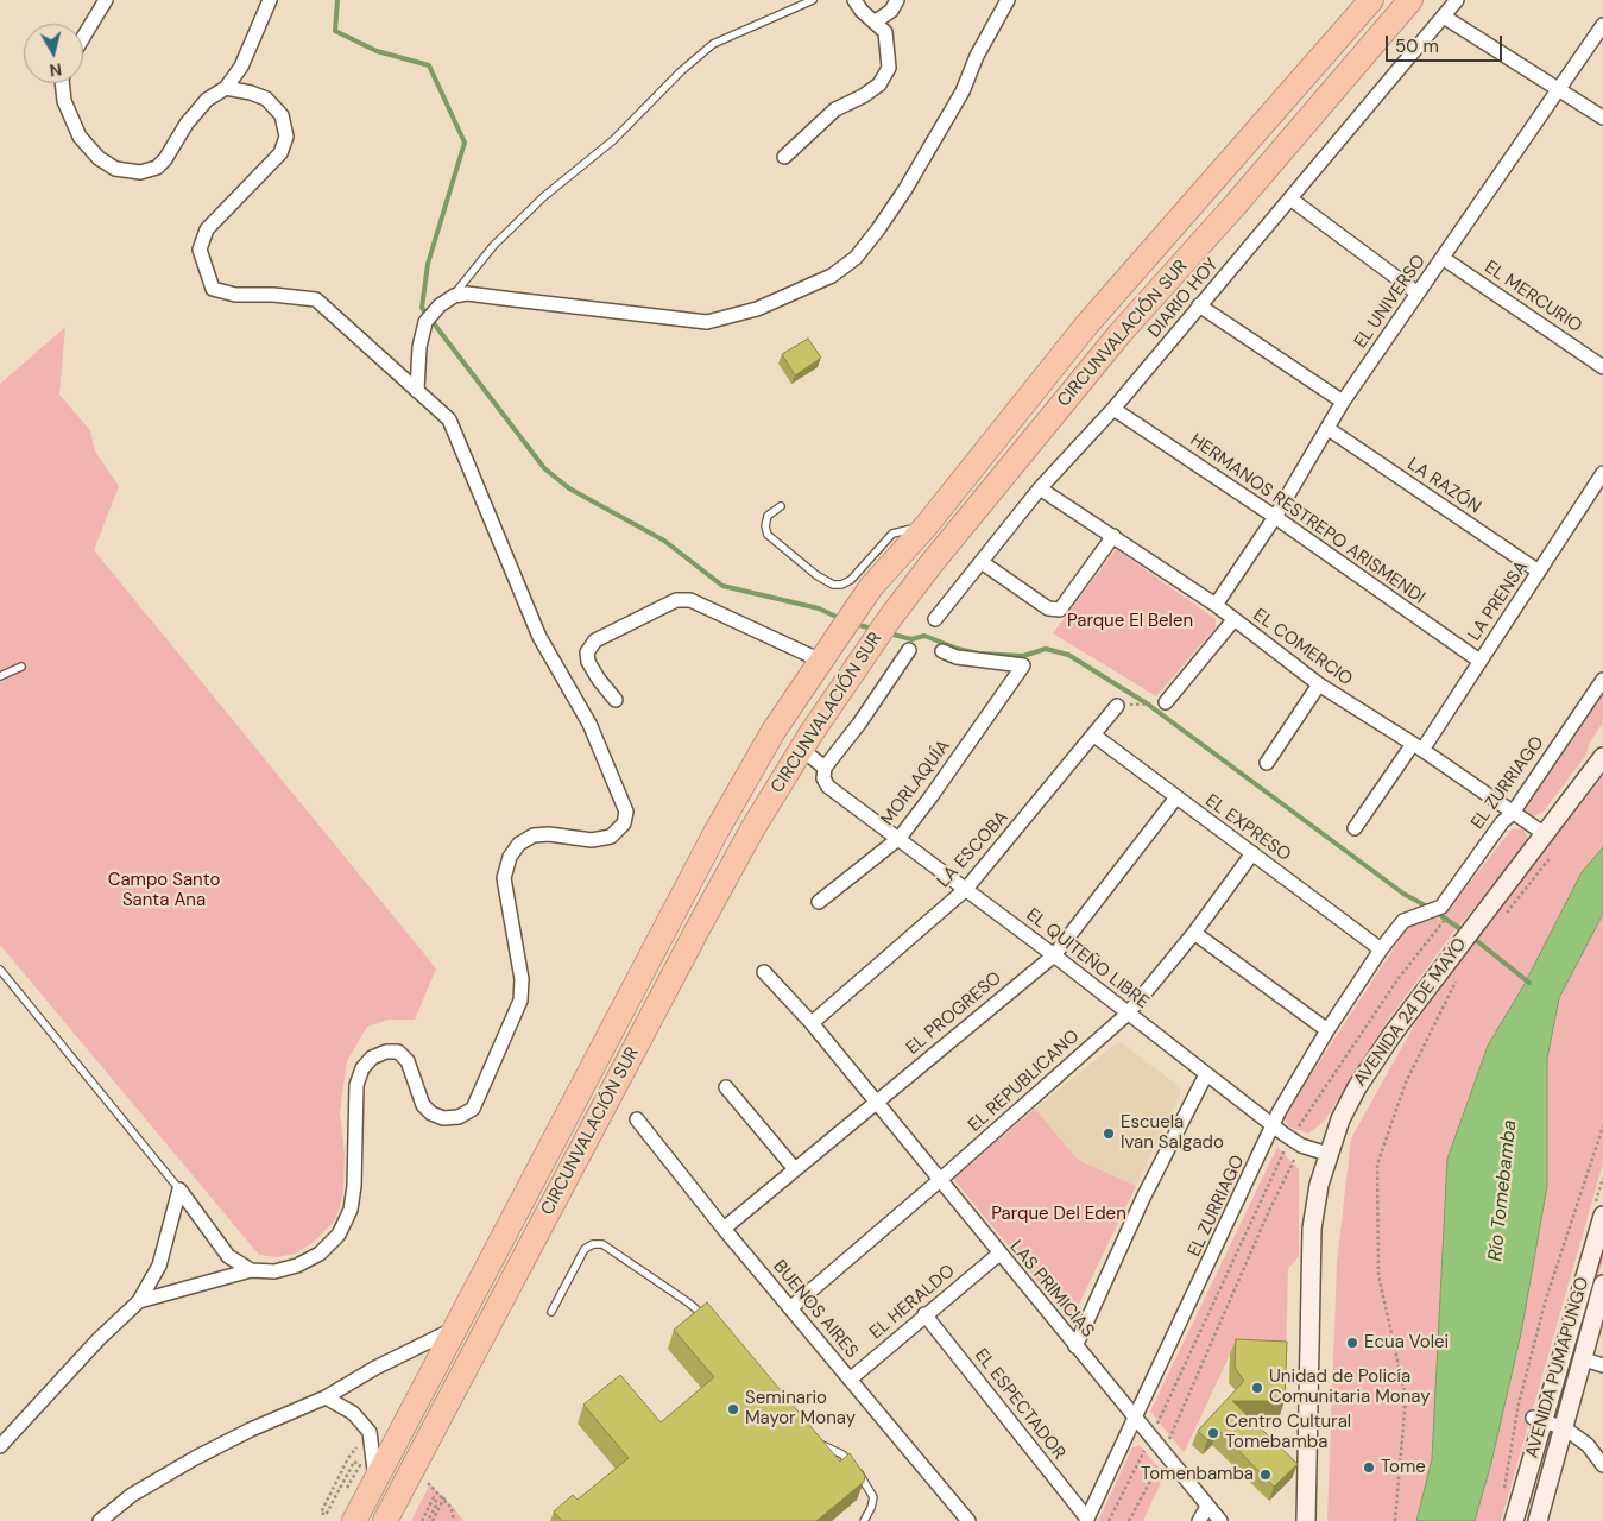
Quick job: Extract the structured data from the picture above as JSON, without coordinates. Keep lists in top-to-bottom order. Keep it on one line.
{"streets":{"highway":["CIRCUNVALACIÓN SUR"],"main road":["AVENIDA 24 DE MAYO","AVENIDA PUMAPUNGO"],"street":["EL MERCURIO","DIARIO HOY","EL UNIVERSO","LA RAZÓN","HERMANOS RESTREPO ARISMENDI","LA PRENSA","EL COMERCIO","MORLAQUÍA","EL ZURRIAGO","EL EXPRESO","LA ESCOBA","EL QUITEÑO LIBRE","EL PROGRESO","EL REPUBLICANO","LAS PRIMICIAS","EL HERALDO","BUENOS AIRES","EL ESPECTADOR"]},"crossings":[["EL MERCURIO","EL UNIVERSO"],["DIARIO HOY","HERMANOS RESTREPO ARISMENDI"],["DIARIO HOY","EL COMERCIO"],["EL UNIVERSO","LA RAZÓN"],["EL UNIVERSO","HERMANOS RESTREPO ARISMENDI"],["EL UNIVERSO","EL COMERCIO"],["LA RAZÓN","LA PRENSA"],["HERMANOS RESTREPO ARISMENDI","LA PRENSA"],["LA PRENSA","EL COMERCIO"],["EL COMERCIO","EL ZURRIAGO"],["EL COMERCIO","AVENIDA 24 DE MAYO"],["MORLAQUÍA","EL QUITEÑO LIBRE"],["EL ZURRIAGO","EL EXPRESO"],["EL ZURRIAGO","EL QUITEÑO LIBRE"],["EL ZURRIAGO","LAS PRIMICIAS"],["EL ZURRIAGO","EL ESPECTADOR"],["EL EXPRESO","LA ESCOBA"],["EL EXPRESO","EL PROGRESO"],["EL EXPRESO","EL REPUBLICANO"],["LA ESCOBA","EL QUITEÑO LIBRE"],["LA ESCOBA","LAS PRIMICIAS"],["EL QUITEÑO LIBRE","AVENIDA 24 DE MAYO"],["EL QUITEÑO LIBRE","EL PROGRESO"],["EL QUITEÑO LIBRE","EL REPUBLICANO"],["EL PROGRESO","LAS PRIMICIAS"],["EL PROGRESO","BUENOS AIRES"],["EL REPUBLICANO","LAS PRIMICIAS"],["EL REPUBLICANO","BUENOS AIRES"],["LAS PRIMICIAS","EL HERALDO"],["EL HERALDO","BUENOS AIRES"],["EL HERALDO","EL ESPECTADOR"]],"water":["Río Tomebamba"],"parks":["Parque El Belen","Campo Santo Santa Ana","Parque Del Eden"],"places":["Escuela Ivan Salgado","Ecua Volei","Unidad de Policía Comunitaria Monay","Seminario Mayor Monay","Centro Cultural Tomebamba","Tome","Tomenbamba"],"scale_bar":"50 m","north":"bottom"}
